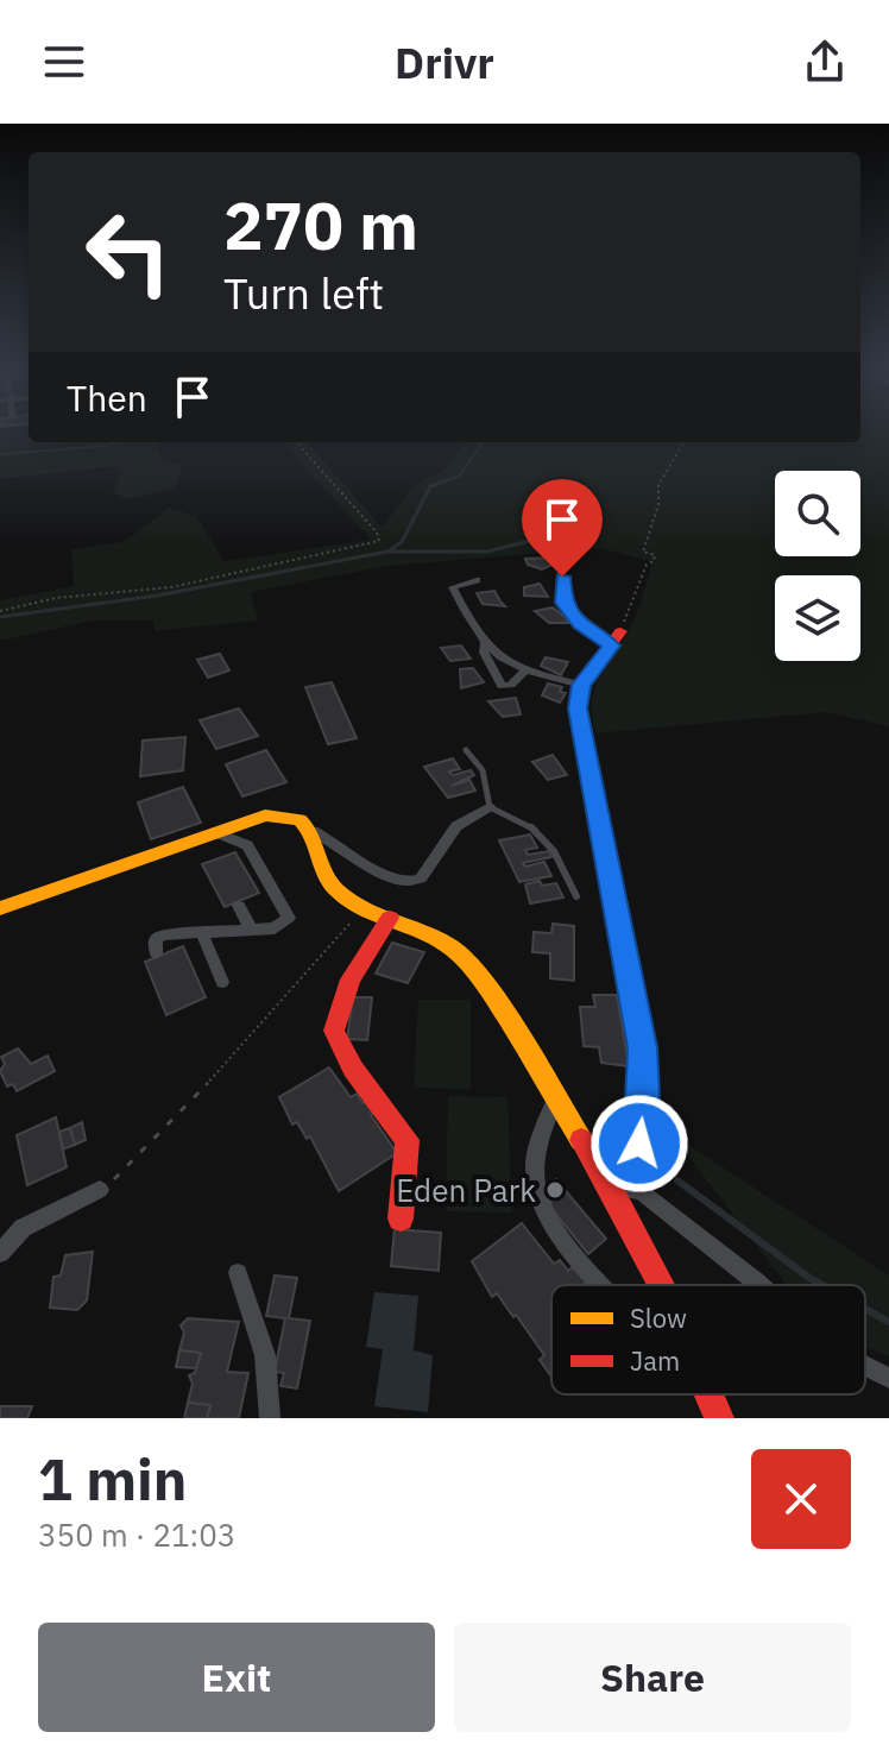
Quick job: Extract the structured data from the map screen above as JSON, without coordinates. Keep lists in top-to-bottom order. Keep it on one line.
{"places":["Eden Park"],"legend":["Slow","Jam"],"page":{"header":"Drivr","turn":["270 m","Turn left"],"then":"Then","heading":["1 min","350 m · 21:03"],"buttons":["Exit","Share"]}}
